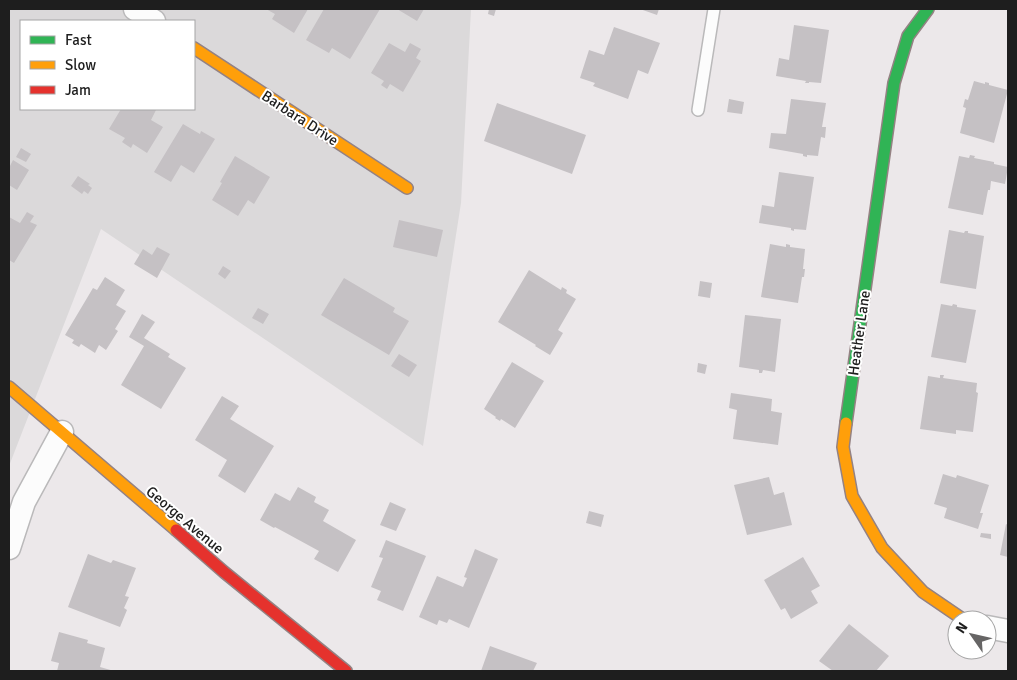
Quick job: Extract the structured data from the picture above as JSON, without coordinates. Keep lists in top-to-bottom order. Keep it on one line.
{"streets":{"street":["Barbara Drive","Heather Lane","George Avenue"]},"legend":["Fast","Slow","Jam"],"north":"top left"}
